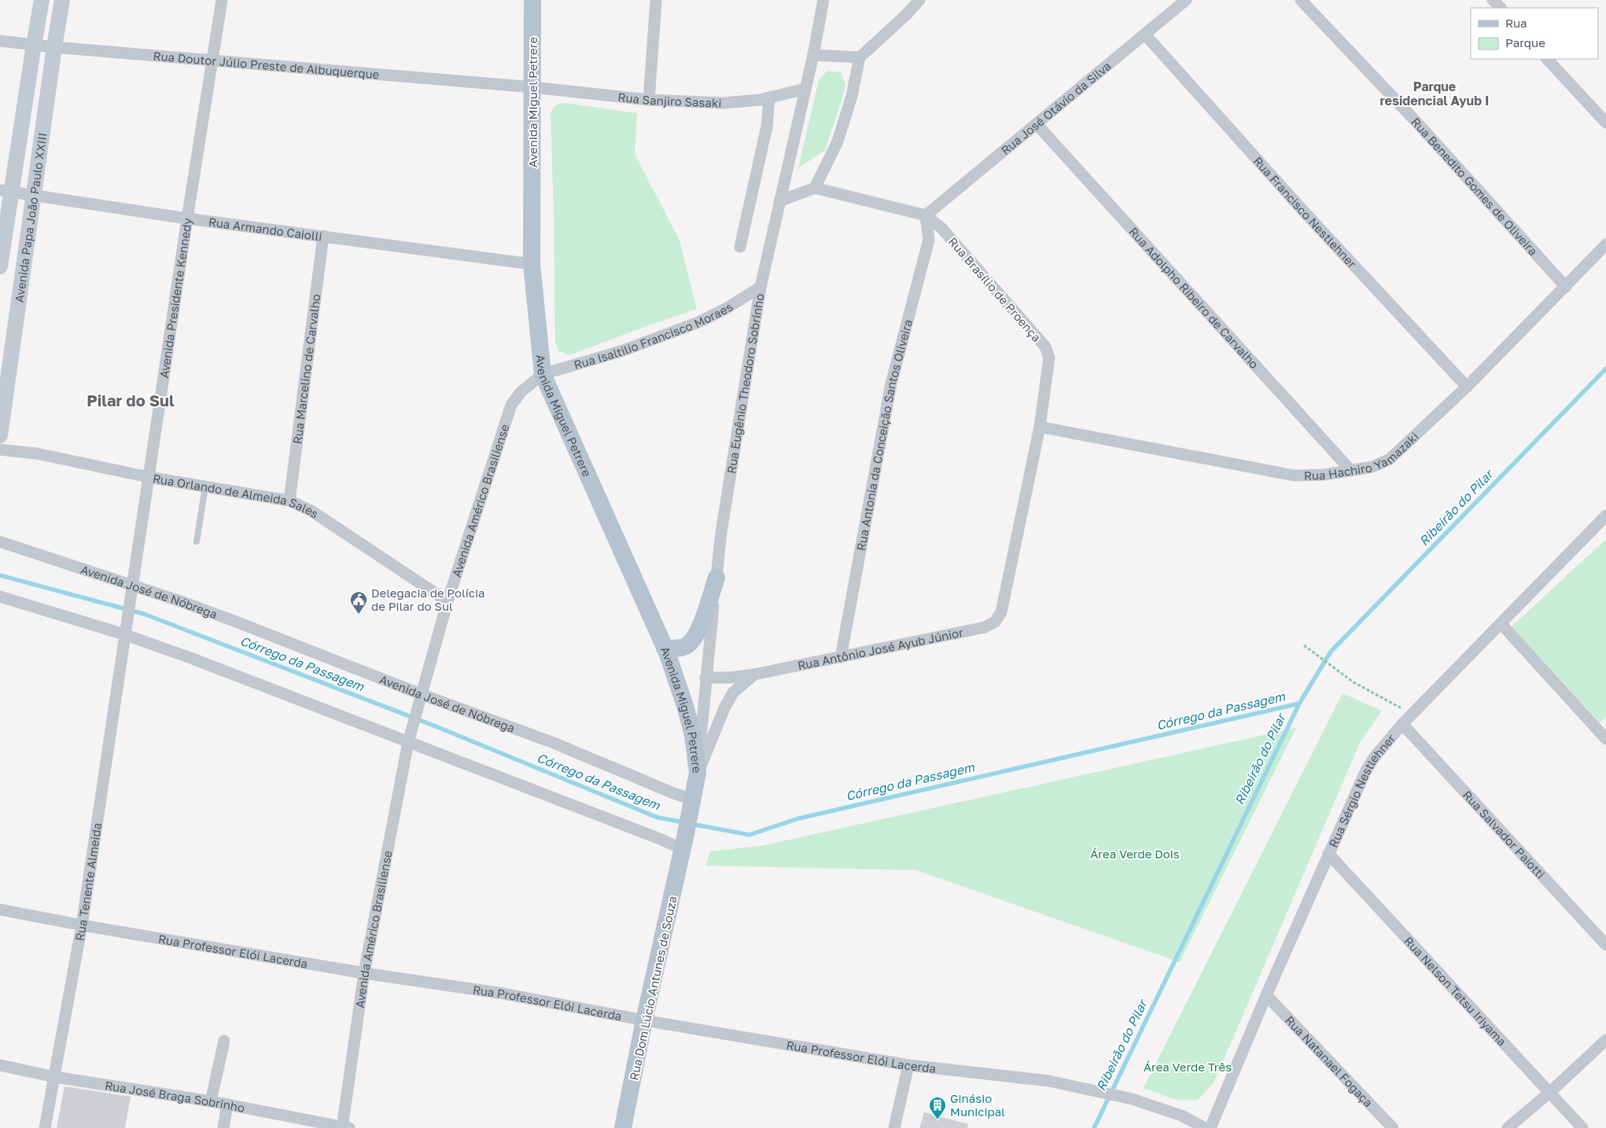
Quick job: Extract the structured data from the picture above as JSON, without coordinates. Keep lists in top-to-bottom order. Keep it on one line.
{"streets":{"main road":["Avenida Miguel Petrere","Avenida Papa João Paulo XXIII","Rua Dom Lúcio Antunes de Souza"],"street":["Rua Doutor Júlio Preste de Albuquerque","Rua Sanjiro Sasaki","Rua José Otávio da Silva","Rua Benedito Gomes de Oliveira","Rua Francisco Nestlehner","Rua Armando Caiolli","Rua Brasílio de Proença","Rua Adolpho Ribeiro de Carvalho","Avenida Presidente Kennedy","Rua Isaltilio Francisco Moraes","Rua Marcelino de Carvalho","Rua Eugênio Theodoro Sobrinho","Rua Antonia da Conceição Santos Oliveira","Rua Hachiro Yamazaki","Rua Orlando de Almeida Sales","Avenida Américo Brasiliense","Avenida José de Nóbrega","Rua Antônio José Ayub Júnior","Rua Sérgio Nestlehner","Rua Salvador Paiotti","Rua Tenente Almeida","Rua Professor Elói Lacerda","Rua Nelson Tetsu Iriyama","Rua Natanael Fogaça","Rua José Braga Sobrinho"]},"crossings":[["Rua Doutor Júlio Preste de Albuquerque","Rua Sanjiro Sasaki"],["Rua Doutor Júlio Preste de Albuquerque","Avenida Miguel Petrere"],["Rua Doutor Júlio Preste de Albuquerque","Avenida Papa João Paulo XXIII"],["Rua Doutor Júlio Preste de Albuquerque","Avenida Presidente Kennedy"],["Rua Sanjiro Sasaki","Avenida Miguel Petrere"],["Rua Sanjiro Sasaki","Rua Eugênio Theodoro Sobrinho"],["Avenida Miguel Petrere","Rua Armando Caiolli"],["Avenida Miguel Petrere","Rua Isaltilio Francisco Moraes"],["Avenida Miguel Petrere","Rua Eugênio Theodoro Sobrinho"],["Avenida Miguel Petrere","Avenida Américo Brasiliense"],["Avenida Miguel Petrere","Avenida José de Nóbrega"],["Avenida Miguel Petrere","Rua Antônio José Ayub Júnior"],["Avenida Miguel Petrere","Rua Dom Lúcio Antunes de Souza"],["Rua José Otávio da Silva","Rua Francisco Nestlehner"],["Rua José Otávio da Silva","Rua Brasílio de Proença"],["Rua José Otávio da Silva","Rua Adolpho Ribeiro de Carvalho"],["Rua José Otávio da Silva","Rua Antonia da Conceição Santos Oliveira"],["Rua Benedito Gomes de Oliveira","Rua Hachiro Yamazaki"],["Rua Francisco Nestlehner","Rua Hachiro Yamazaki"],["Avenida Papa João Paulo XXIII","Rua Armando Caiolli"],["Rua Armando Caiolli","Avenida Presidente Kennedy"],["Rua Armando Caiolli","Rua Marcelino de Carvalho"],["Rua Brasílio de Proença","Rua Antonia da Conceição Santos Oliveira"],["Rua Brasílio de Proença","Rua Hachiro Yamazaki"],["Rua Brasílio de Proença","Rua Antônio José Ayub Júnior"],["Rua Adolpho Ribeiro de Carvalho","Rua Hachiro Yamazaki"],["Avenida Presidente Kennedy","Rua Orlando de Almeida Sales"],["Avenida Presidente Kennedy","Avenida José de Nóbrega"],["Avenida Presidente Kennedy","Rua Tenente Almeida"],["Rua Isaltilio Francisco Moraes","Rua Eugênio Theodoro Sobrinho"],["Rua Isaltilio Francisco Moraes","Avenida Américo Brasiliense"],["Rua Marcelino de Carvalho","Rua Orlando de Almeida Sales"],["Rua Eugênio Theodoro Sobrinho","Rua Antônio José Ayub Júnior"],["Rua Antonia da Conceição Santos Oliveira","Rua Antônio José Ayub Júnior"],["Rua Orlando de Almeida Sales","Avenida Américo Brasiliense"],["Avenida Américo Brasiliense","Avenida José de Nóbrega"],["Avenida Américo Brasiliense","Rua Professor Elói Lacerda"],["Avenida Américo Brasiliense","Rua José Braga Sobrinho"],["Avenida José de Nóbrega","Rua Tenente Almeida"],["Rua Sérgio Nestlehner","Rua Salvador Paiotti"],["Rua Sérgio Nestlehner","Rua Nelson Tetsu Iriyama"],["Rua Sérgio Nestlehner","Rua Natanael Fogaça"],["Rua Tenente Almeida","Rua Professor Elói Lacerda"],["Rua Tenente Almeida","Rua José Braga Sobrinho"],["Rua Professor Elói Lacerda","Rua Dom Lúcio Antunes de Souza"]],"districts":["Parque residencial Ayub I","Pilar do Sul"],"water":["Ribeirão do Pilar","Córrego da Passagem"],"parks":["Área Verde Dois","Área Verde Três"],"places":{"public building":["Delegacia de Polícia de Pilar do Sul"],"building":["Ginásio Municipal"]},"legend":["Rua","Parque"]}
